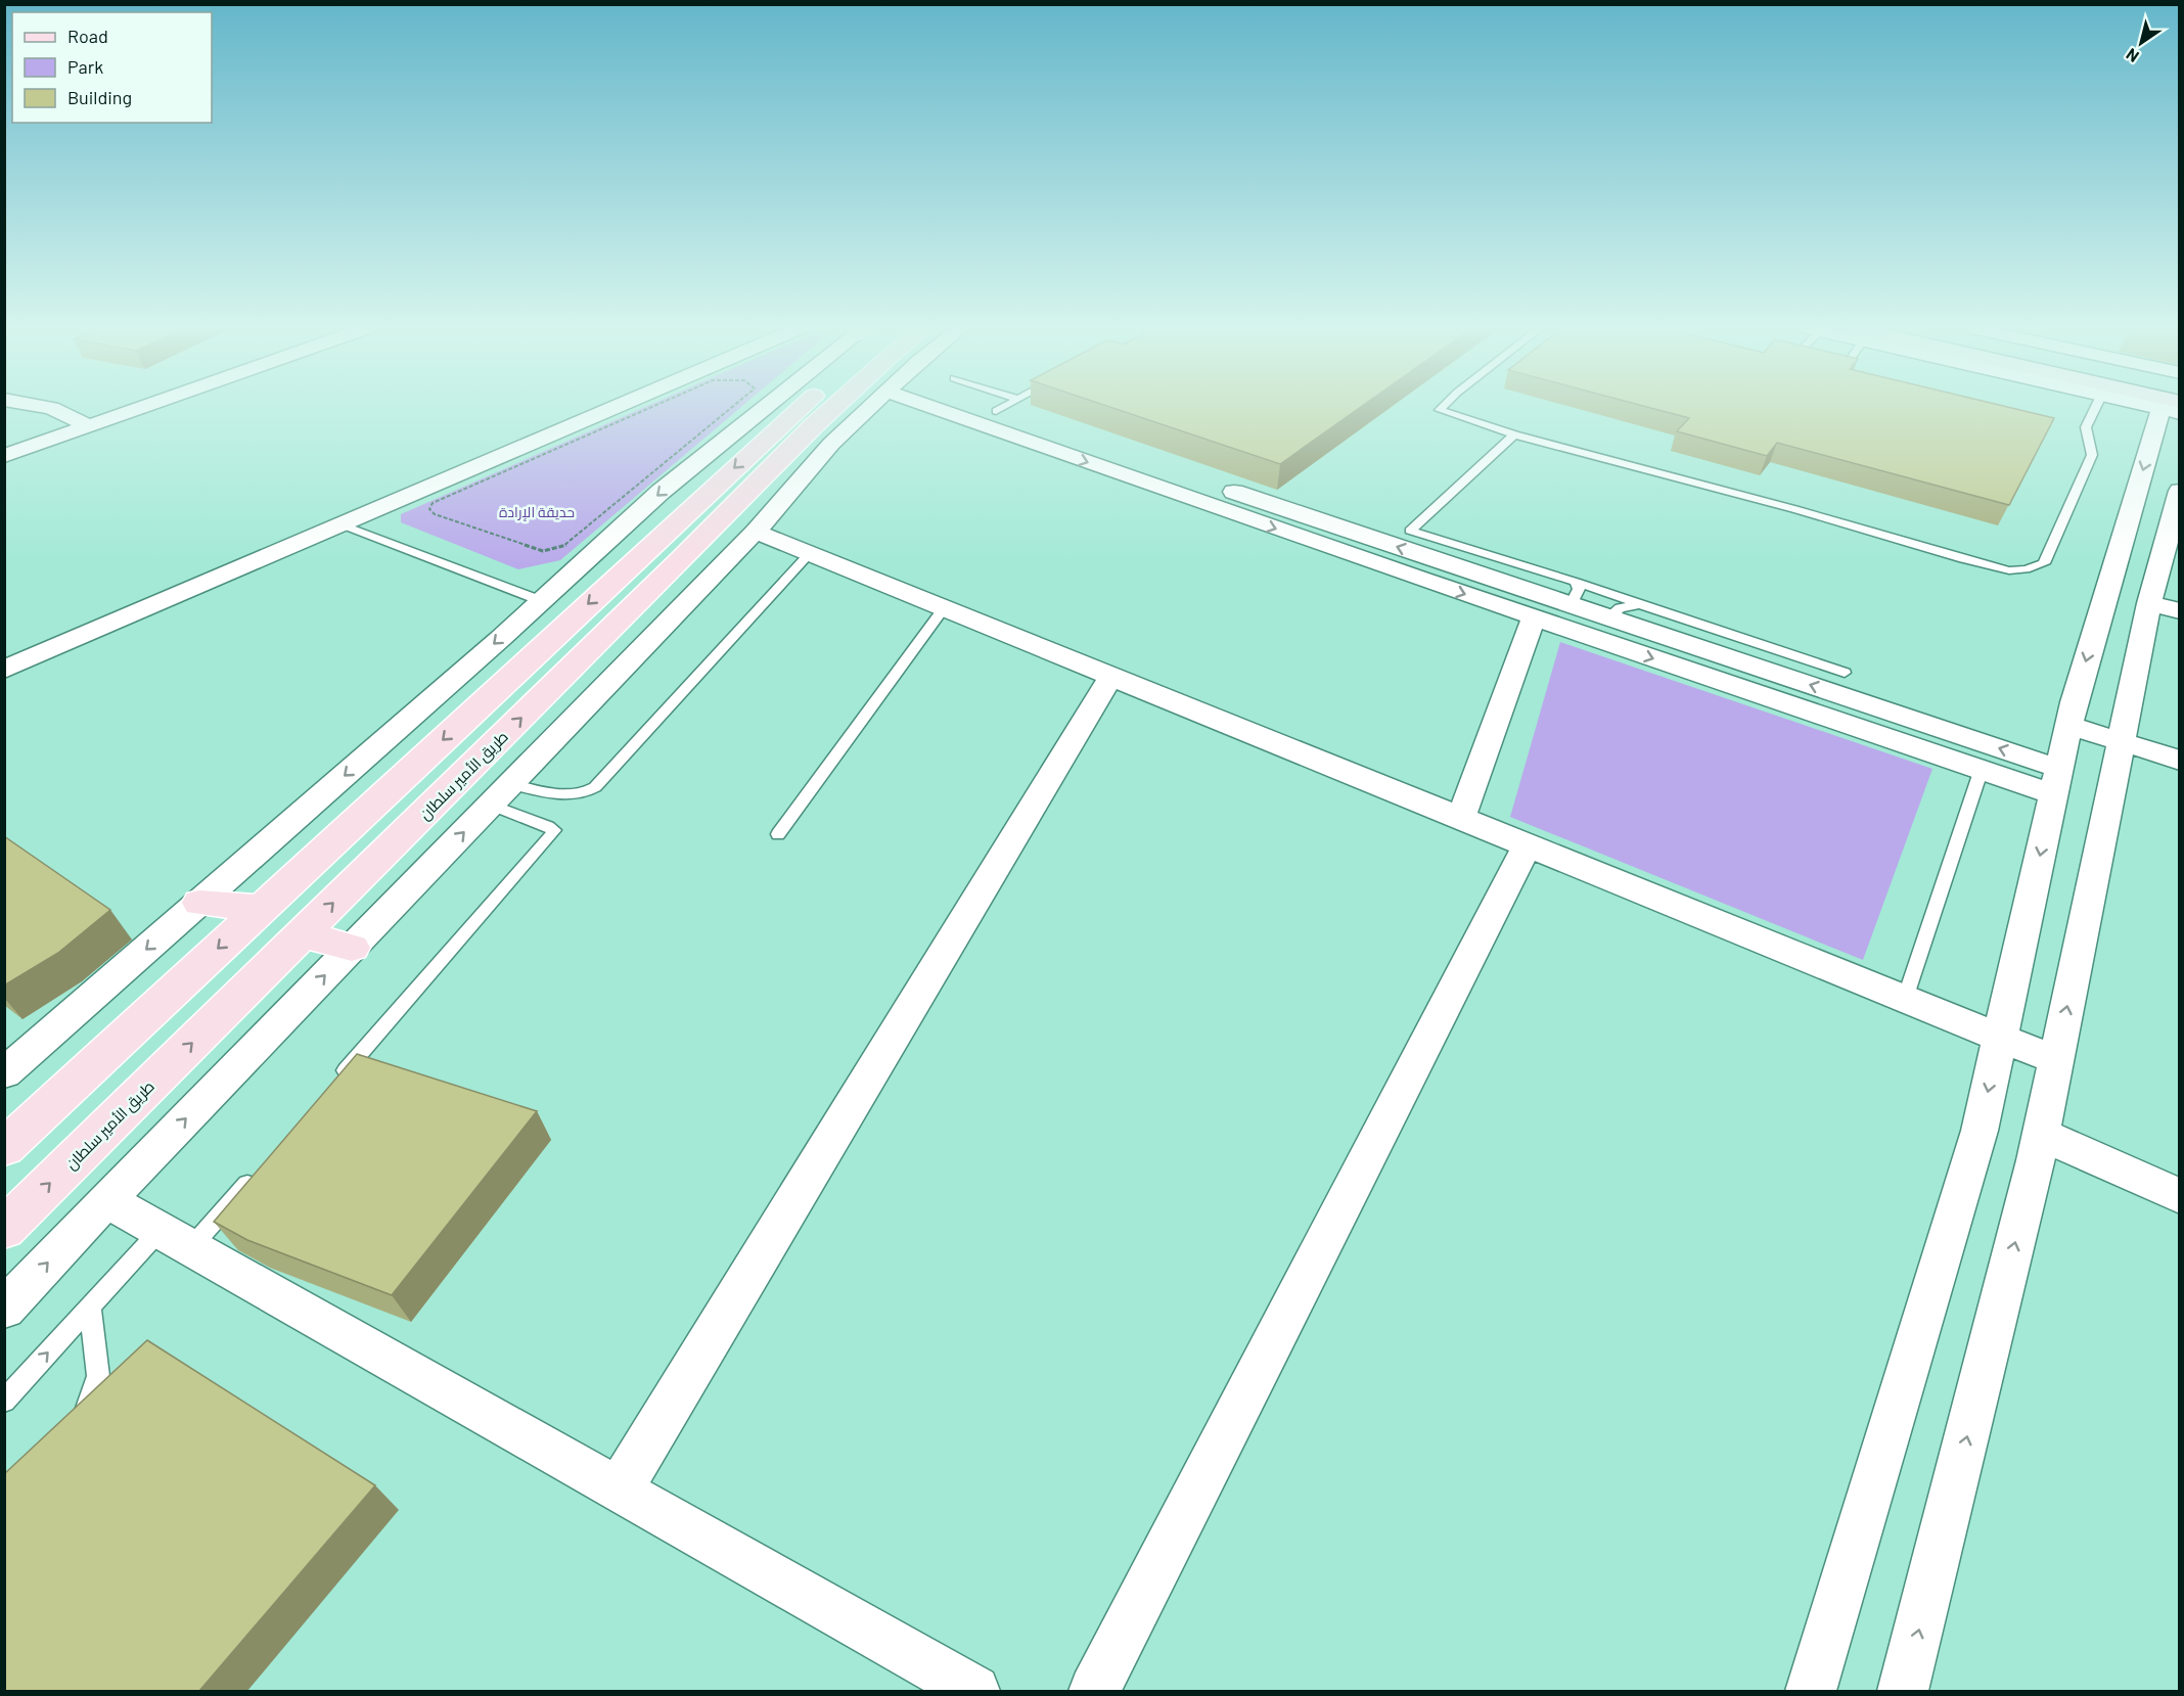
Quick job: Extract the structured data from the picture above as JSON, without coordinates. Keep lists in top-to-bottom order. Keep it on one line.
{"streets":{"main road":["طريق الأمير سلطان"]},"parks":["حديقة الإرادة"],"legend":["Road","Park","Building"],"north":"bottom left"}
